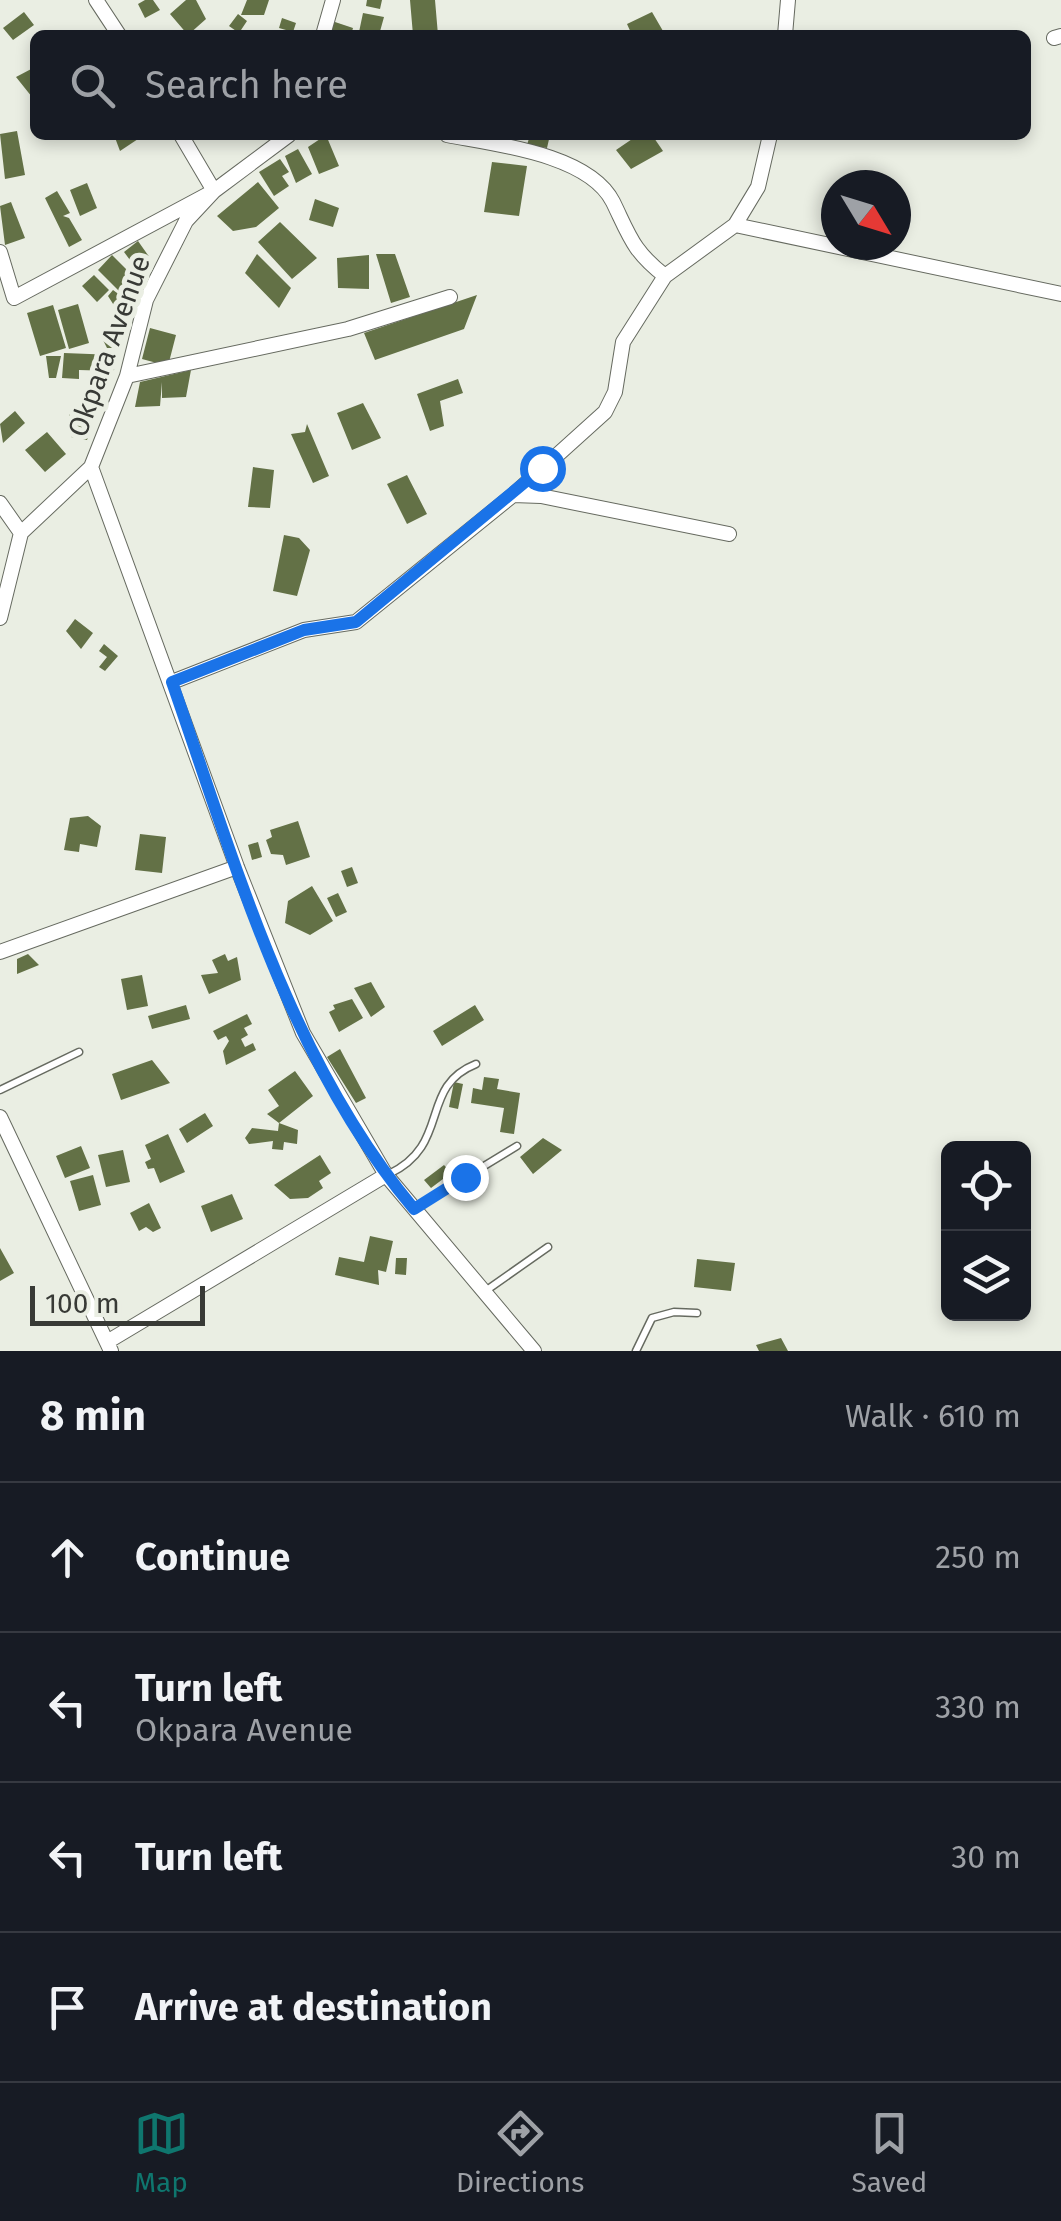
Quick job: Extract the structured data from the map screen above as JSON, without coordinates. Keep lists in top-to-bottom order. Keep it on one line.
{"streets":{"street":["Okpara Avenue"]},"scale_bar":"100 m","north":"bottom right","page":{"search":"Search here","scale":"100 m","heading":["8 min","Walk · 610 m"],"list":[["Continue","250 m"],["Turn left","Okpara Avenue","330 m"],["Turn left","30 m"],"Arrive at destination"],"nav":["Map","Directions","Saved"]}}
